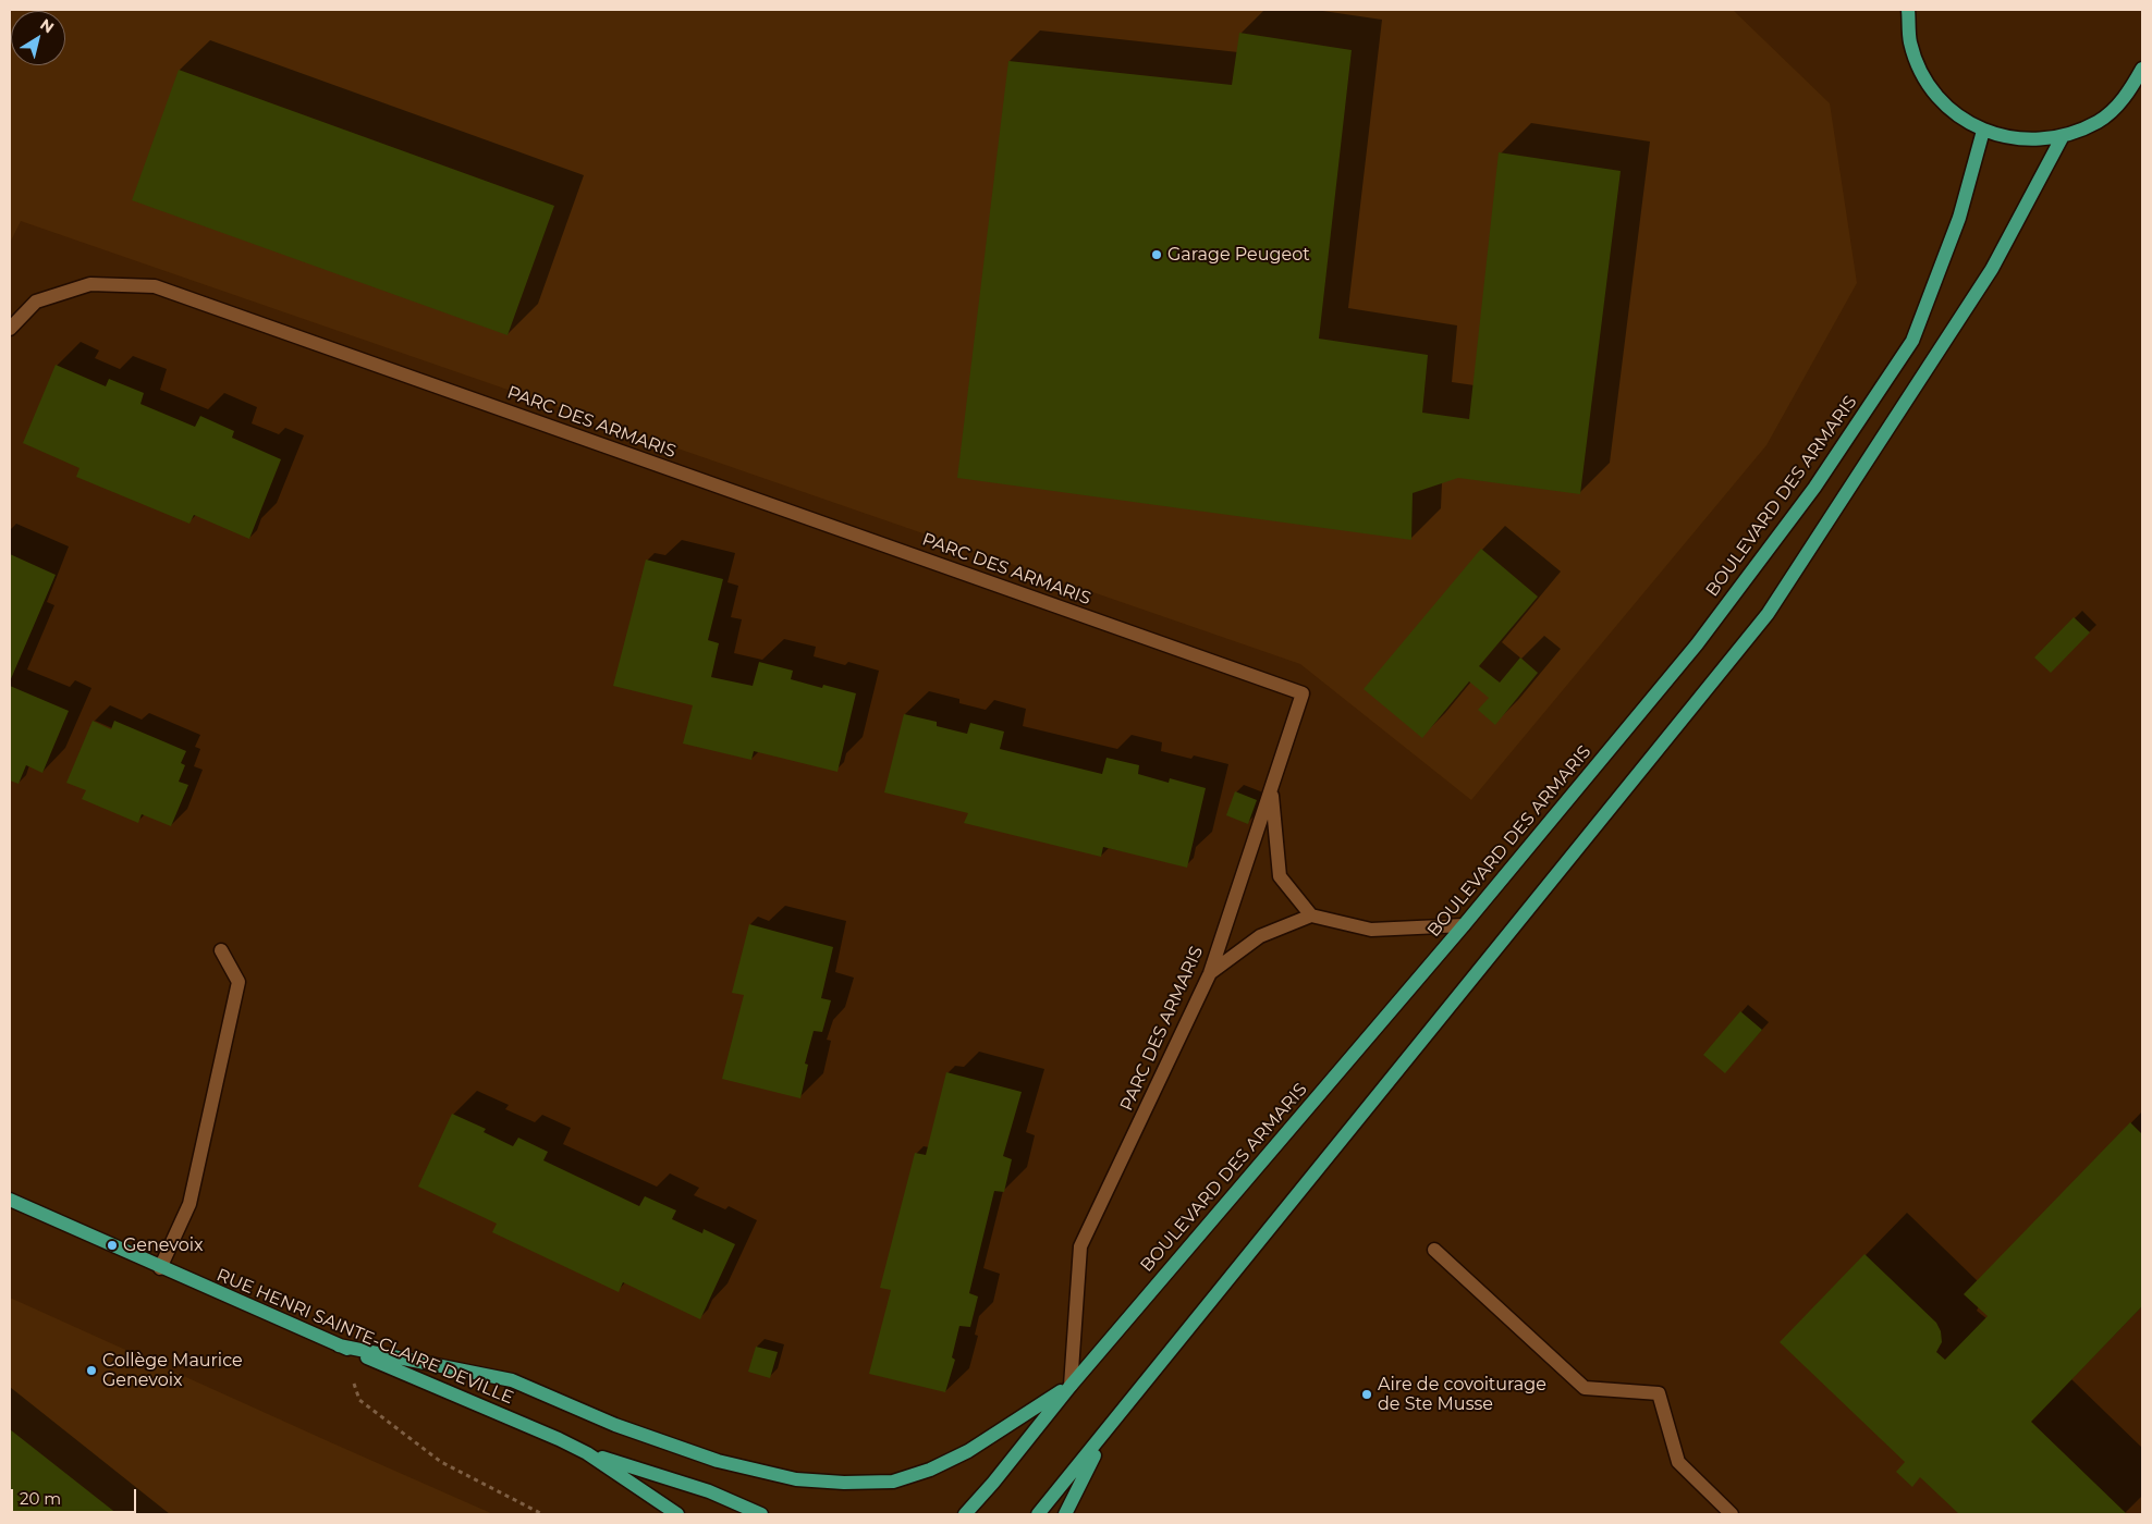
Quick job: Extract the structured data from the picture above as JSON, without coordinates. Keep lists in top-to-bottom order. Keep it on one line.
{"streets":{"main road":["BOULEVARD DES ARMARIS","RUE HENRI SAINTE-CLAIRE DEVILLE"],"street":["PARC DES ARMARIS"]},"crossings":[["PARC DES ARMARIS","BOULEVARD DES ARMARIS"]],"places":["Garage Peugeot","Genevoix","Collège Maurice Genevoix","Aire de covoiturage de Ste Musse"],"scale_bar":"20 m","north":"top right"}
